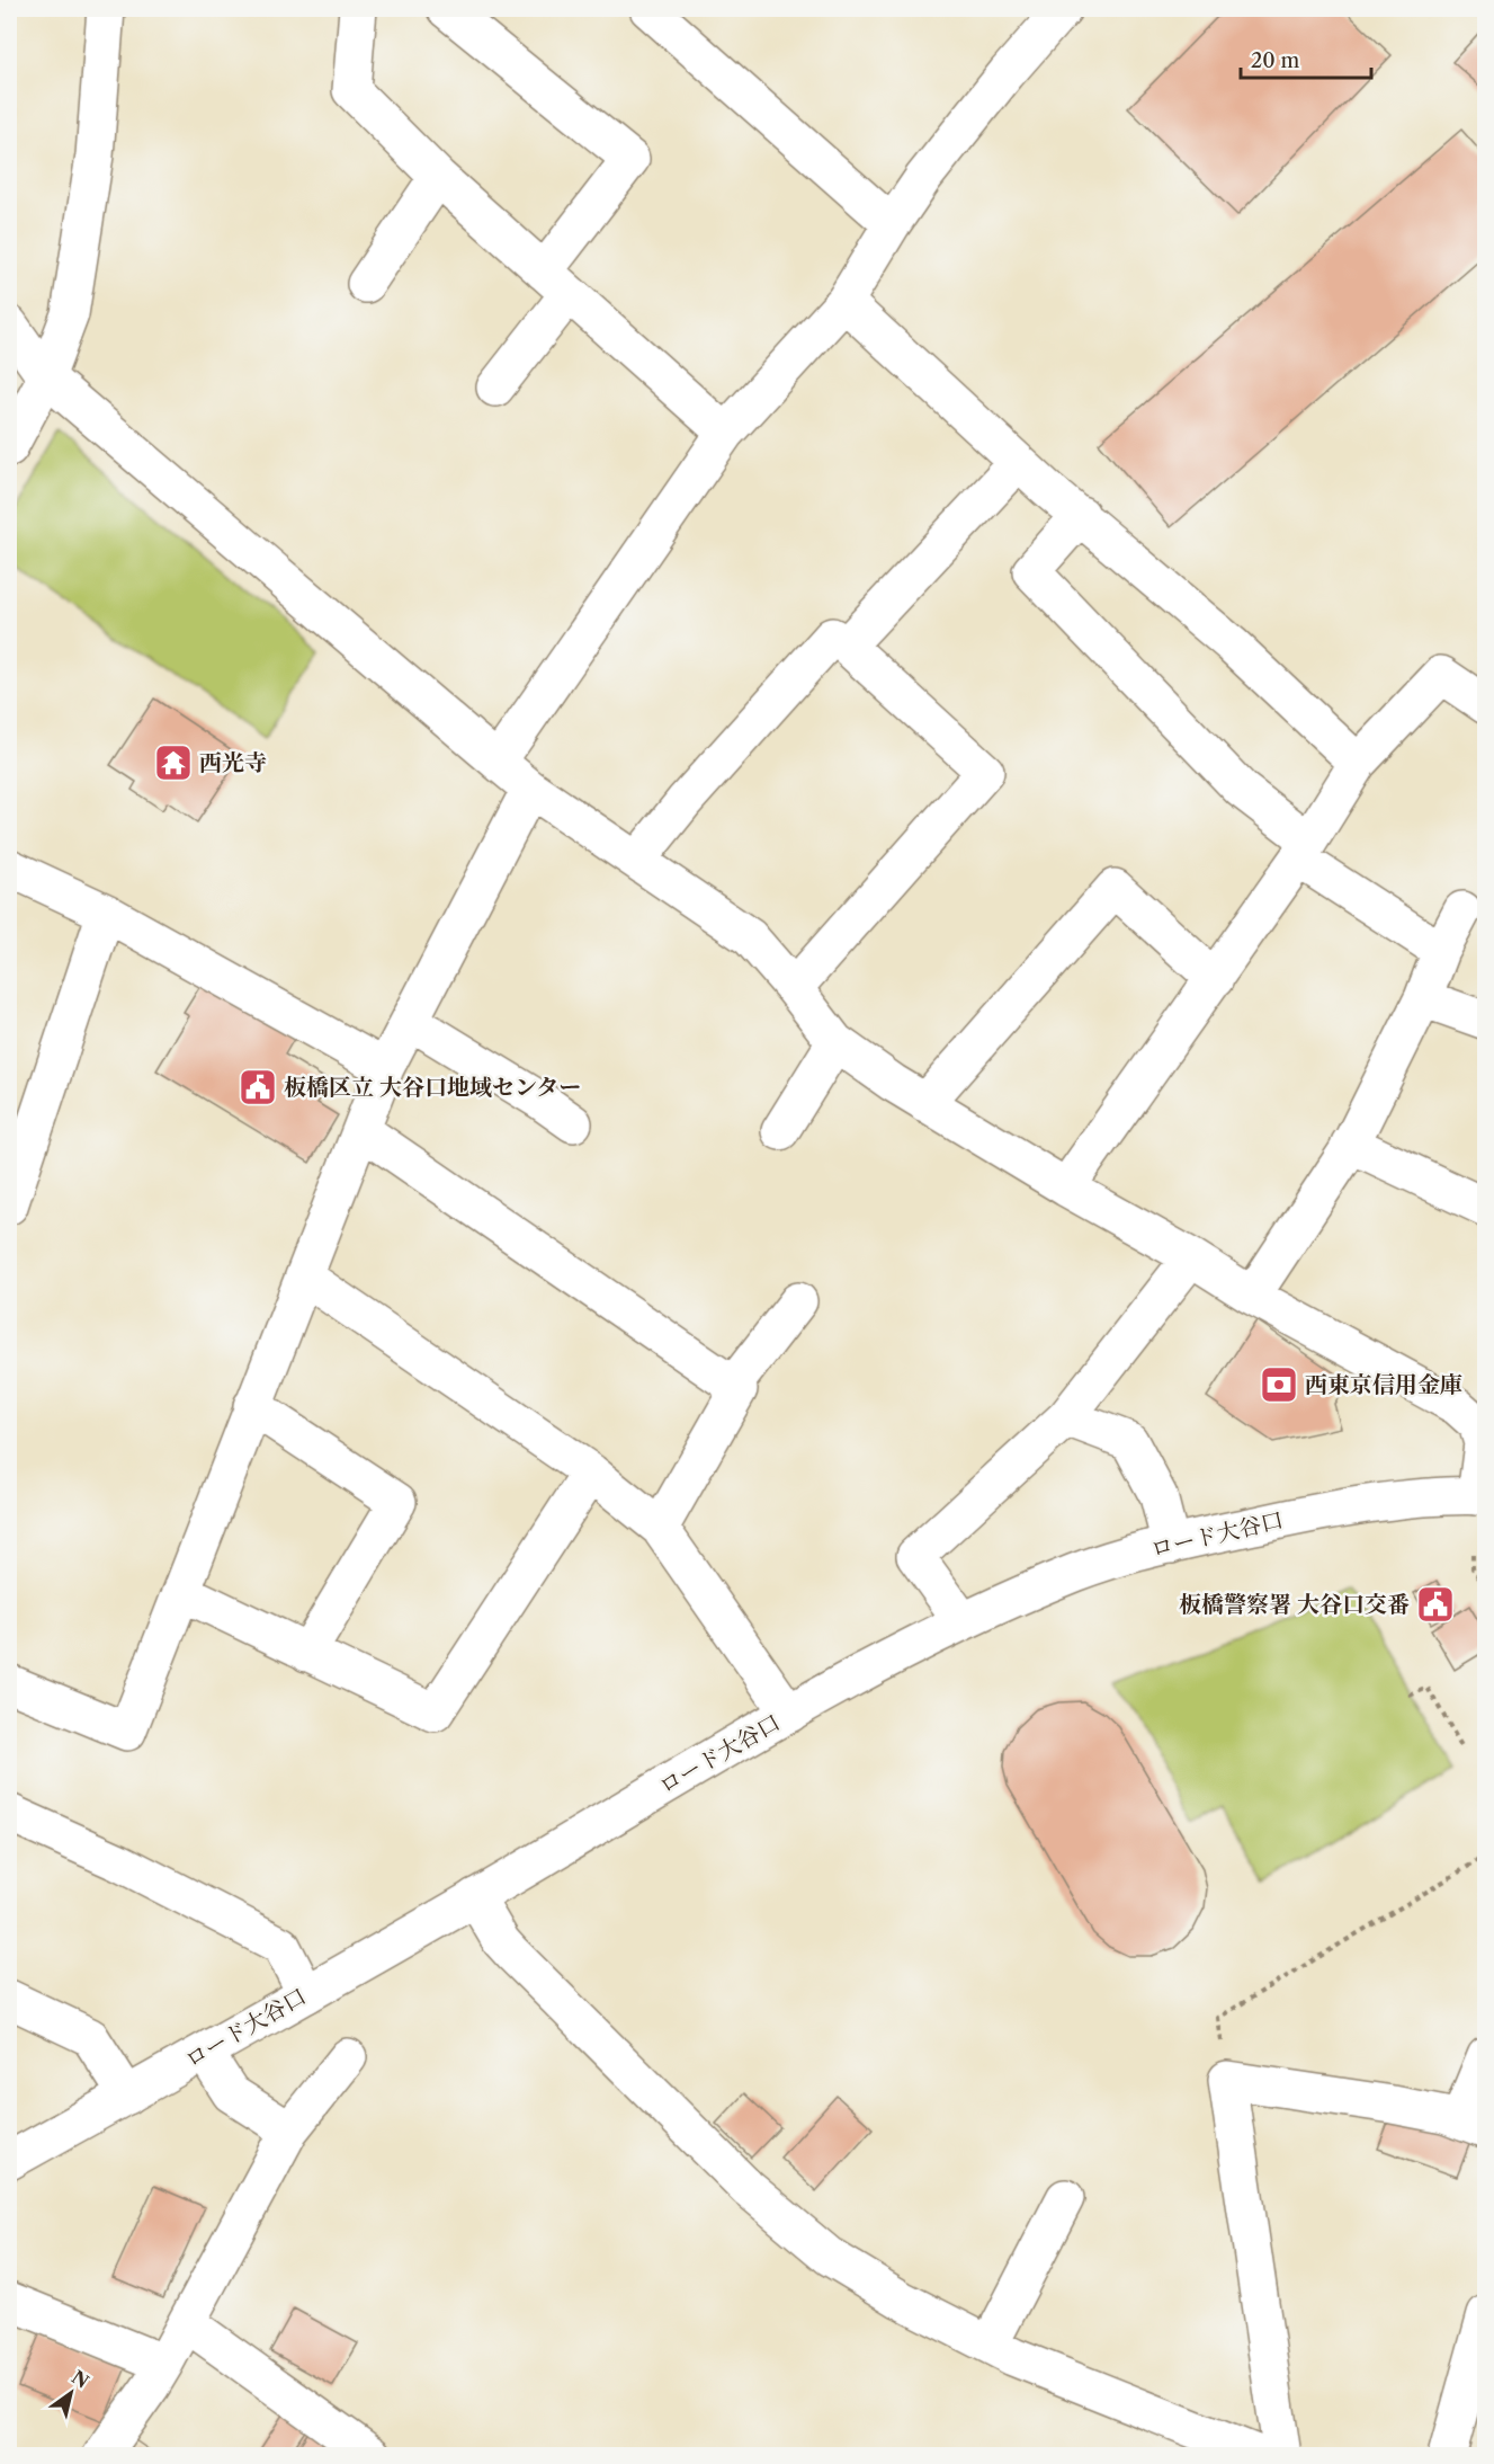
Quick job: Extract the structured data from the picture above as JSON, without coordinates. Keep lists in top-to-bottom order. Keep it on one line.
{"streets":{"street":["ロード大谷口"]},"places":{"temple":["西光寺"],"public building":["板橋区立 大谷口地域センター","板橋警察署 大谷口交番"],"bank":["西東京信用金庫"]},"scale_bar":"20 m","north":"top right"}
